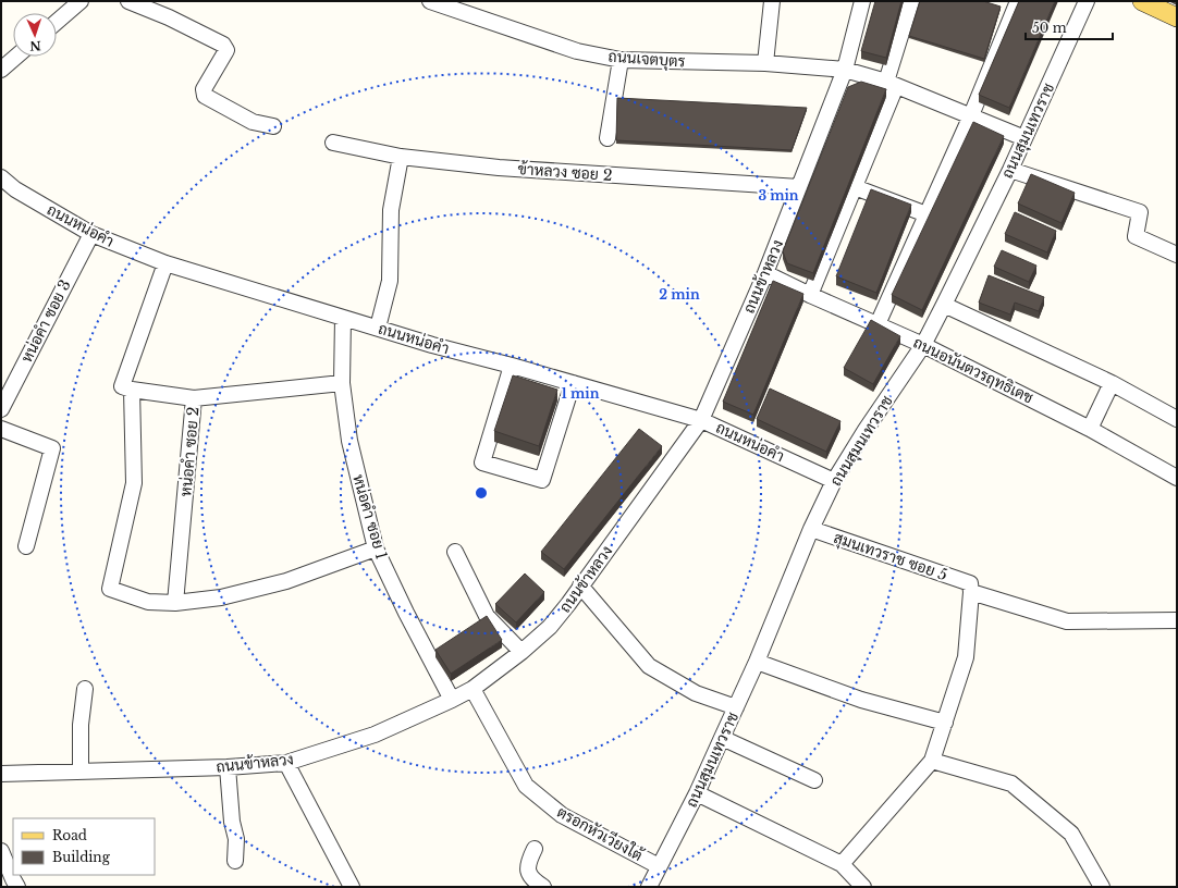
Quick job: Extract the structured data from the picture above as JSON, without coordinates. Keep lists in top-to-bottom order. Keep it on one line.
{"streets":{"street":["ถนนเจตบุตร","ถนนสุมนเทวราช","ข้าหลวง ซอย 2","ถนนหน่อคำ","ถนนข้าหลวง","หน่อคำ ซอย 3","ถนนอนันตวรฤทธิเดช","หน่อคำ ซอย 2","หน่อคำ ซอย 1","สุมนเทวราช ซอย 5","ตรอกหัวเวียงใต้"]},"crossings":[["ถนนเจตบุตร","ถนนสุมนเทวราช"],["ถนนเจตบุตร","ถนนข้าหลวง"],["ถนนสุมนเทวราช","ถนนหน่อคำ"],["ถนนสุมนเทวราช","ถนนอนันตวรฤทธิเดช"],["ถนนสุมนเทวราช","สุมนเทวราช ซอย 5"],["ถนนสุมนเทวราช","ตรอกหัวเวียงใต้"],["ข้าหลวง ซอย 2","ถนนข้าหลวง"],["ถนนหน่อคำ","ถนนข้าหลวง"],["ถนนหน่อคำ","หน่อคำ ซอย 3"],["ถนนหน่อคำ","หน่อคำ ซอย 1"],["ถนนข้าหลวง","ถนนอนันตวรฤทธิเดช"],["ถนนข้าหลวง","หน่อคำ ซอย 1"],["ถนนข้าหลวง","ตรอกหัวเวียงใต้"]],"legend":["Road","Building"],"scale_bar":"50 m","north":"bottom","rings":["3 min","2 min","1 min"]}
